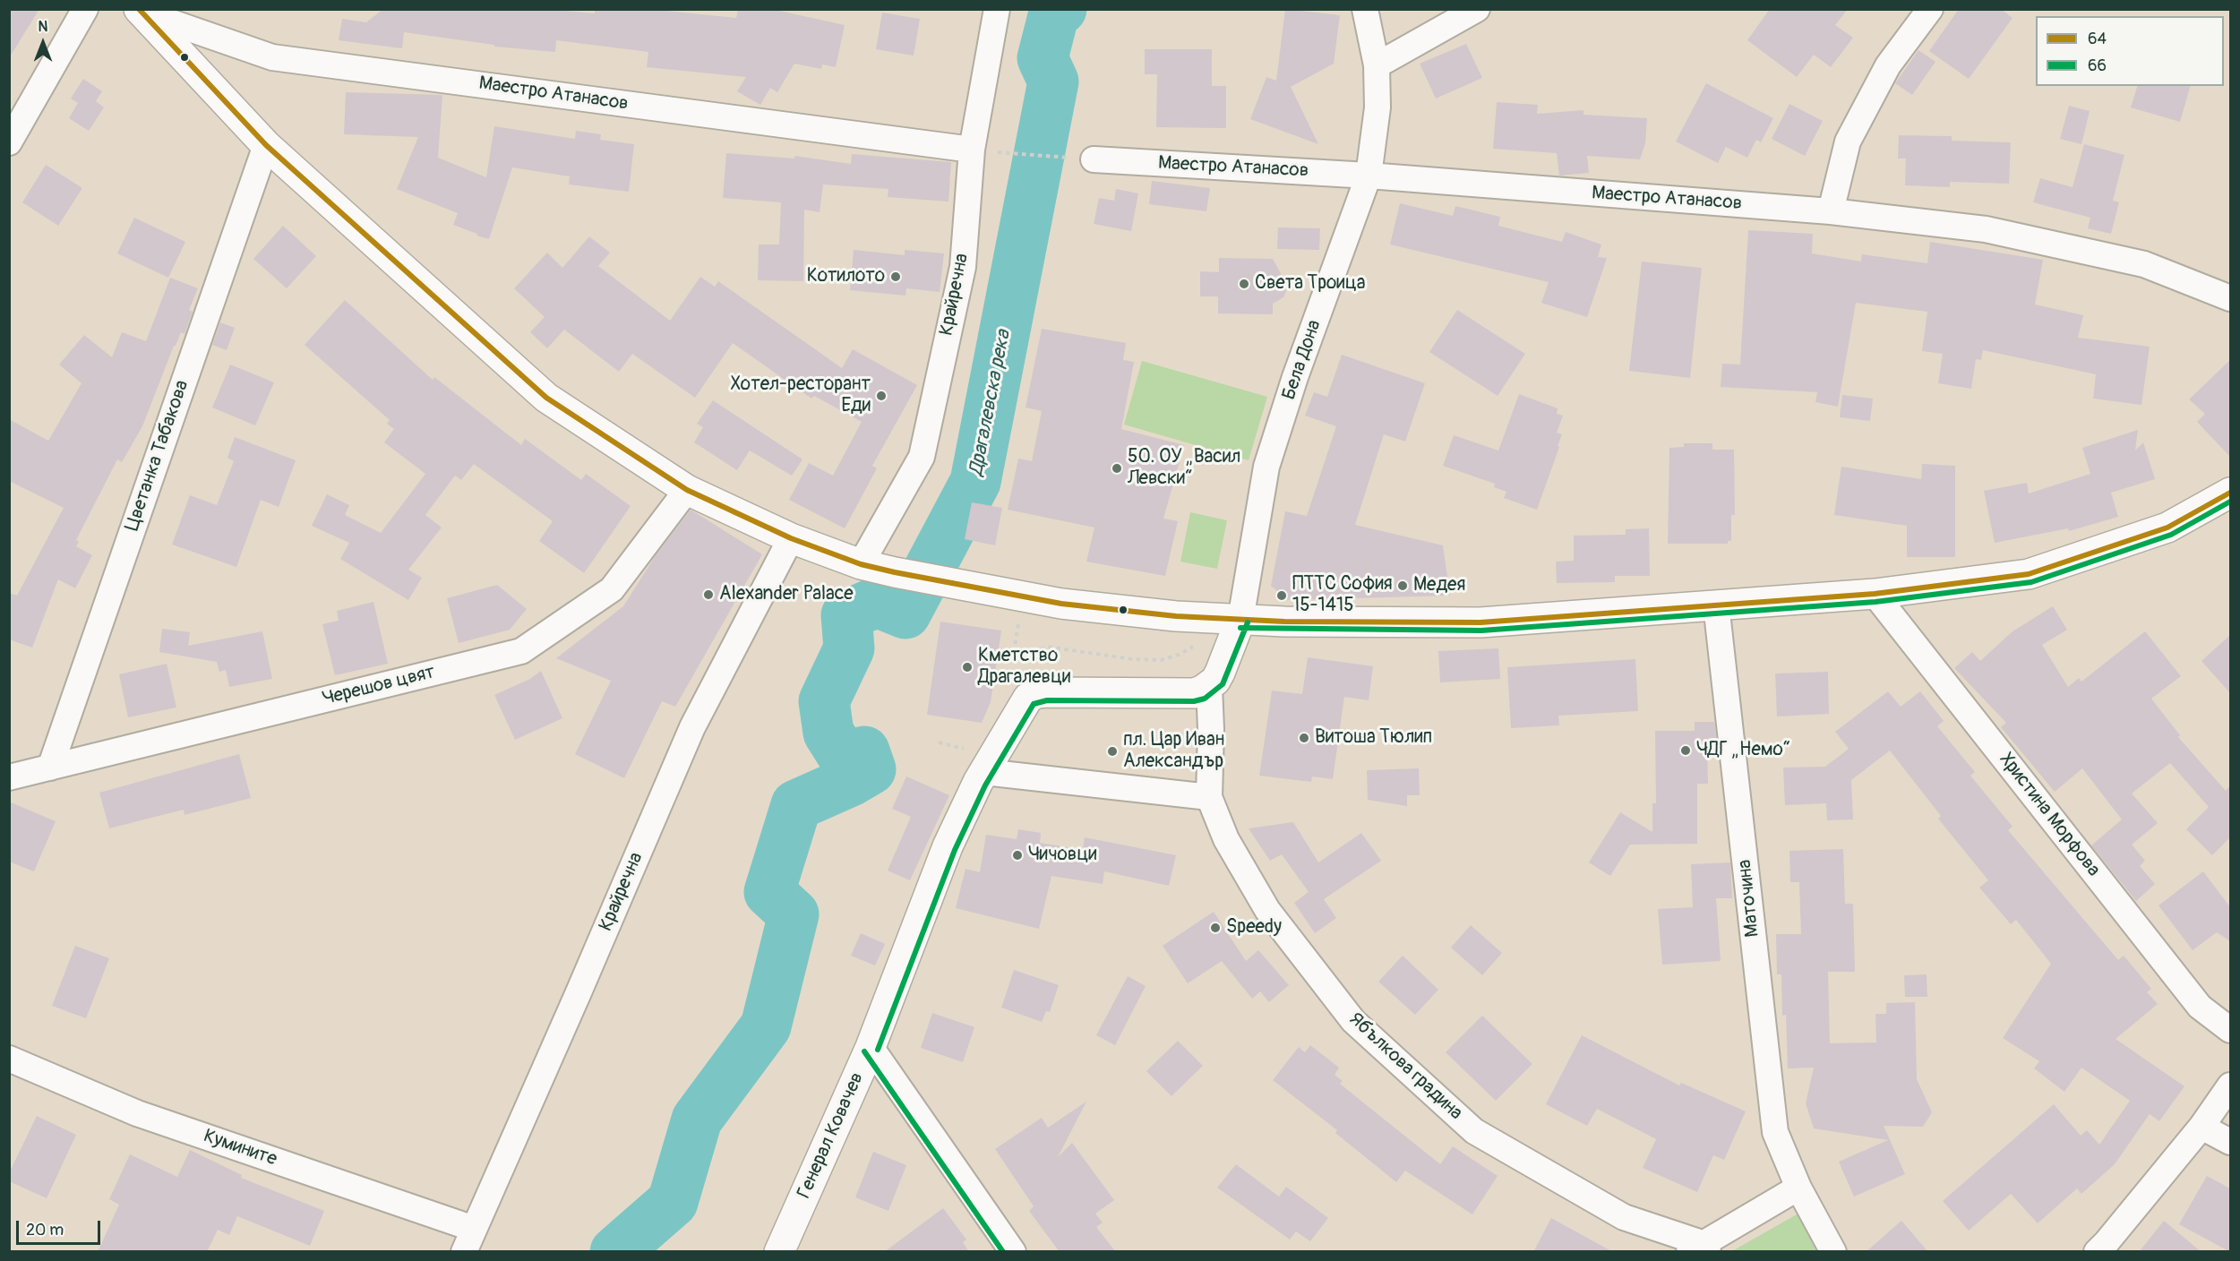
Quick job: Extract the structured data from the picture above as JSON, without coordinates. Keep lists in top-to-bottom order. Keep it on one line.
{"streets":{"main road":["Генерал Ковачев"],"street":["Маестро Атанасов","Крайречна","Бела Дона","Цветанка Табакова","Черешов цвят","Христина Морфова","Маточина","Ябълкова градина","Кумините"]},"crossings":[["Маестро Атанасов","Крайречна"],["Маестро Атанасов","Бела Дона"],["Крайречна","Кумините"],["Цветанка Табакова","Черешов цвят"],["Ябълкова градина","Генерал Ковачев"]],"water":["Драгалевска река"],"places":["Котилото","Света Троица","Хотел-ресторант Еди","50. ОУ „Васил Левски“","Медея","Alexander Palace","ПТТС София 15-1415","Кметство Драгалевци","Витоша Тюлип","ЧДГ „Немо“","пл. Цар Иван Александър","Чичовци","Speedy"],"lines":["transit line 64","transit line 66"],"legend":["64","66"],"scale_bar":"20 m","north":"top"}
